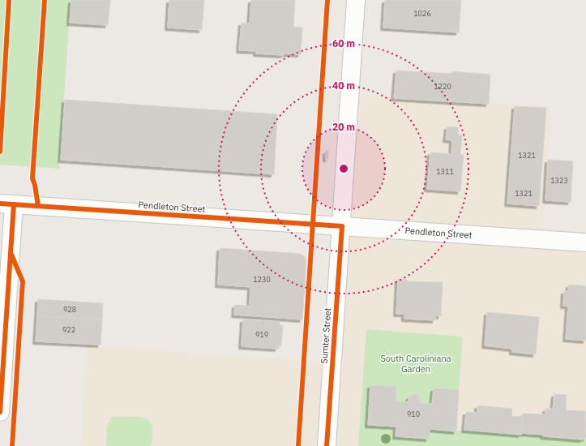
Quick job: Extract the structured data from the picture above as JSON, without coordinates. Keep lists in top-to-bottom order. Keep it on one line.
{"streets":{"street":["Pendleton Street","Sumter Street"]},"crossings":[["Pendleton Street","Sumter Street"]],"parks":["South Caroliniana Garden"],"house_numbers":["1026","1220","1321","1311","1323","1321","1230","928","922","919","910"],"rings":["60 m","40 m","20 m"]}
